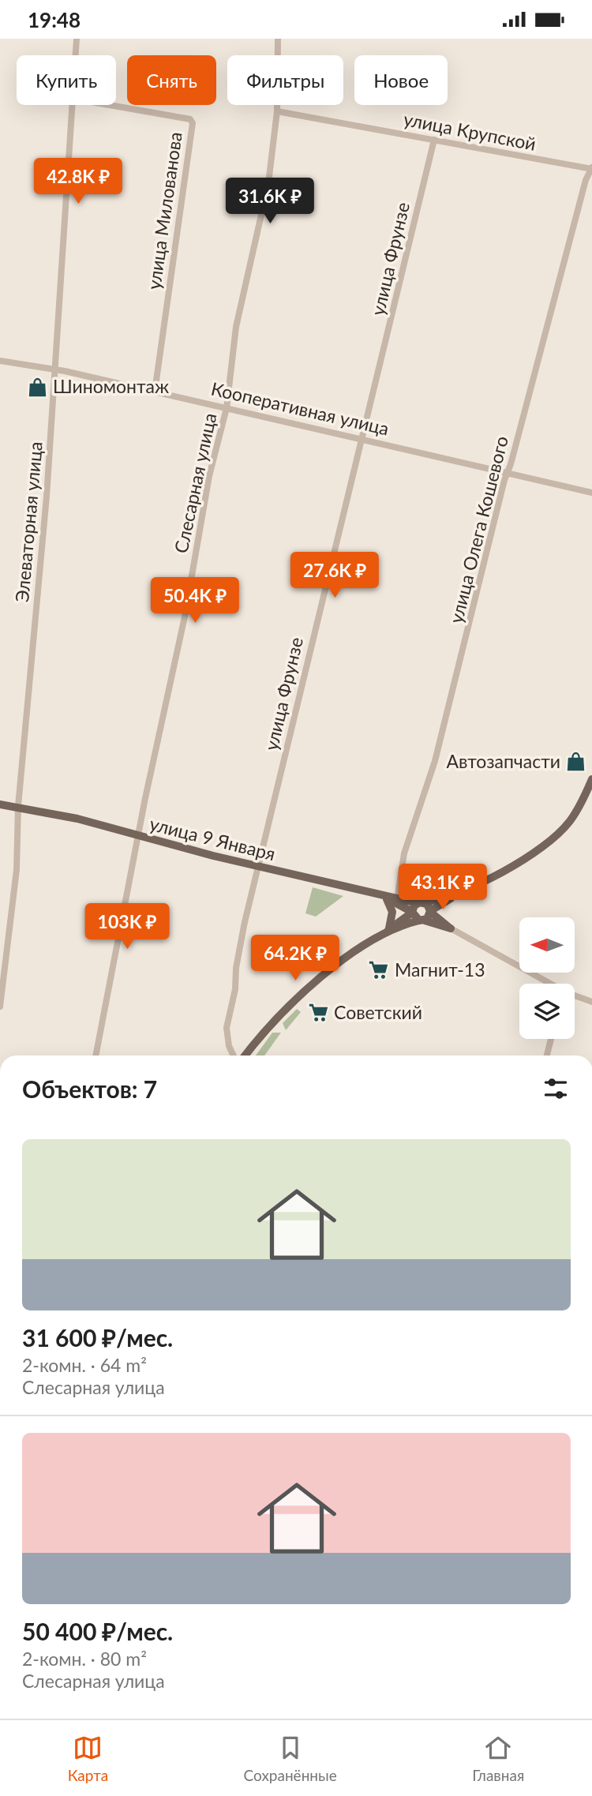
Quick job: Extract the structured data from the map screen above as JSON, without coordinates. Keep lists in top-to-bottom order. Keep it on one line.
{"streets":{"main road":["улица 9 Января"],"street":["улица Крупской","улица Милованова","улица Фрунзе","Кооперативная улица","Слесарная улица","Элеваторная улица","улица Олега Кошевого"]},"crossings":[["улица Крупской","улица Фрунзе"],["улица Крупской","Слесарная улица"],["улица Крупской","улица Олега Кошевого"],["улица Милованова","Кооперативная улица"],["улица Фрунзе","Кооперативная улица"],["улица Фрунзе","улица 9 Января"],["Кооперативная улица","Слесарная улица"],["Кооперативная улица","Элеваторная улица"],["Кооперативная улица","улица Олега Кошевого"],["Слесарная улица","улица 9 Января"],["Элеваторная улица","улица 9 Января"],["улица Олега Кошевого","улица 9 Января"]],"places":{"shop":["Шиномонтаж","Автозапчасти"],"supermarket":["Магнит-13","Советский"]},"north":"left","page":{"status":"19:48","chip":["Купить","Снять","Фильтры","Новое"],"price":["42.8K ₽","31.6K ₽","27.6K ₽","50.4K ₽","43.1K ₽","103K ₽","64.2K ₽"],"heading":"Объектов: 7","list":[{"name":"31 600 ₽/мес.","note":"2-комн. · 64 m² · Слесарная улица"},{"name":"50 400 ₽/мес.","note":"2-комн. · 80 m² · Слесарная улица"}],"tabs":["Карта","Сохранённые","Главная"]}}
